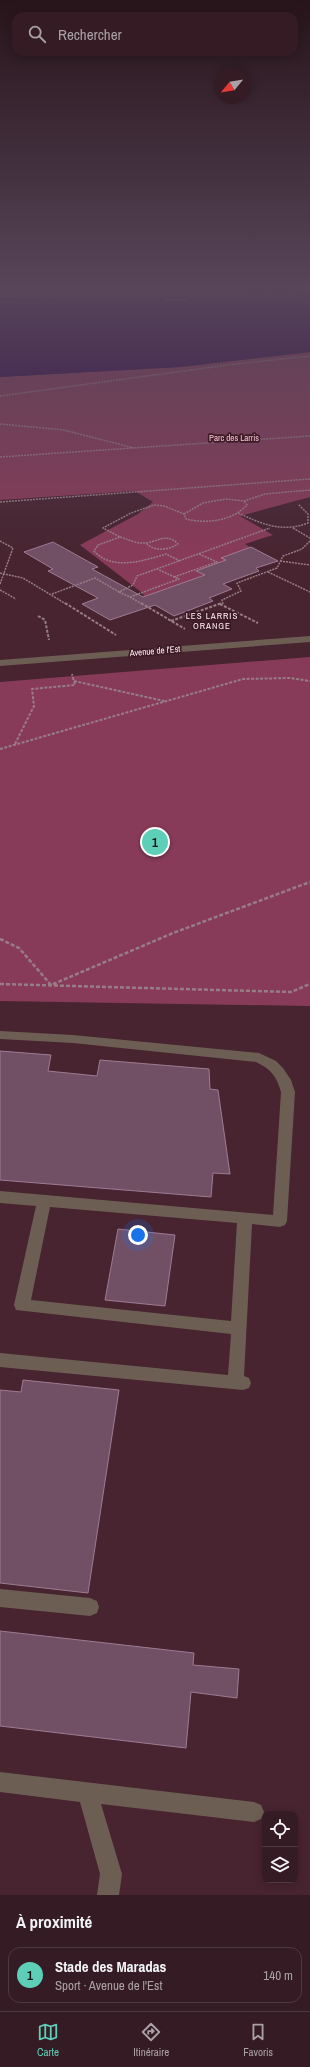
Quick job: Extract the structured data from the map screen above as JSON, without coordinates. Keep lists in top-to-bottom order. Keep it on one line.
{"streets":{"street":["Avenue de l'Est"]},"districts":["LES LARRIS ORANGE"],"parks":["Parc des Larris"],"north":"bottom left","page":{"search":"Rechercher","pins":"1","heading":"À proximité","list":[{"mark":"1","name":"Stade des Maradas","note":"Sport · Avenue de l'Est","value":"140 m"}],"nav":["Carte","Itinéraire","Favoris"]}}
